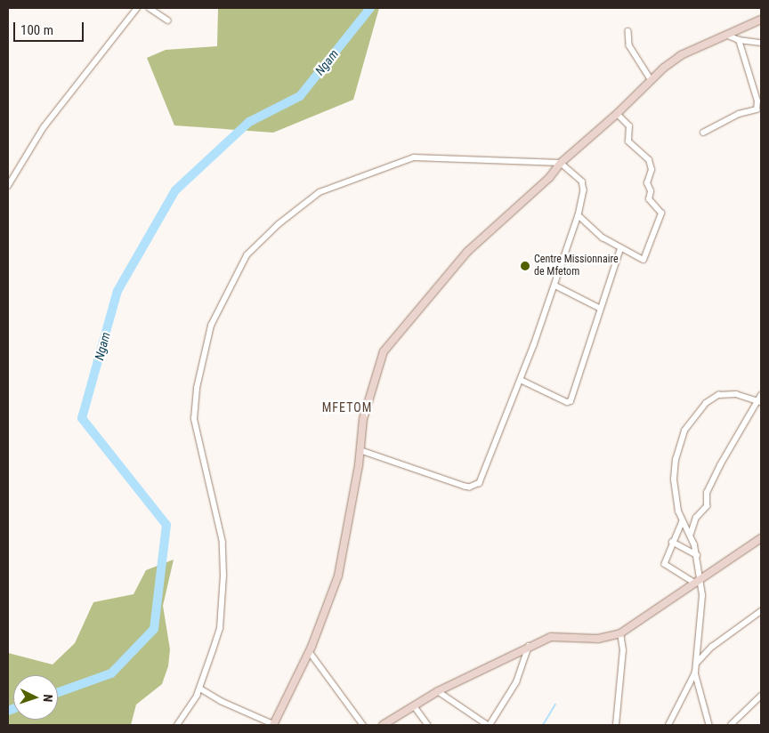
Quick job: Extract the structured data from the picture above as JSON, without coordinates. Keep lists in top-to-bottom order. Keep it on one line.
{"districts":["MFETOM"],"water":["Ngam"],"places":["Centre Missionnaire de Mfetom"],"scale_bar":"100 m","north":"right"}
